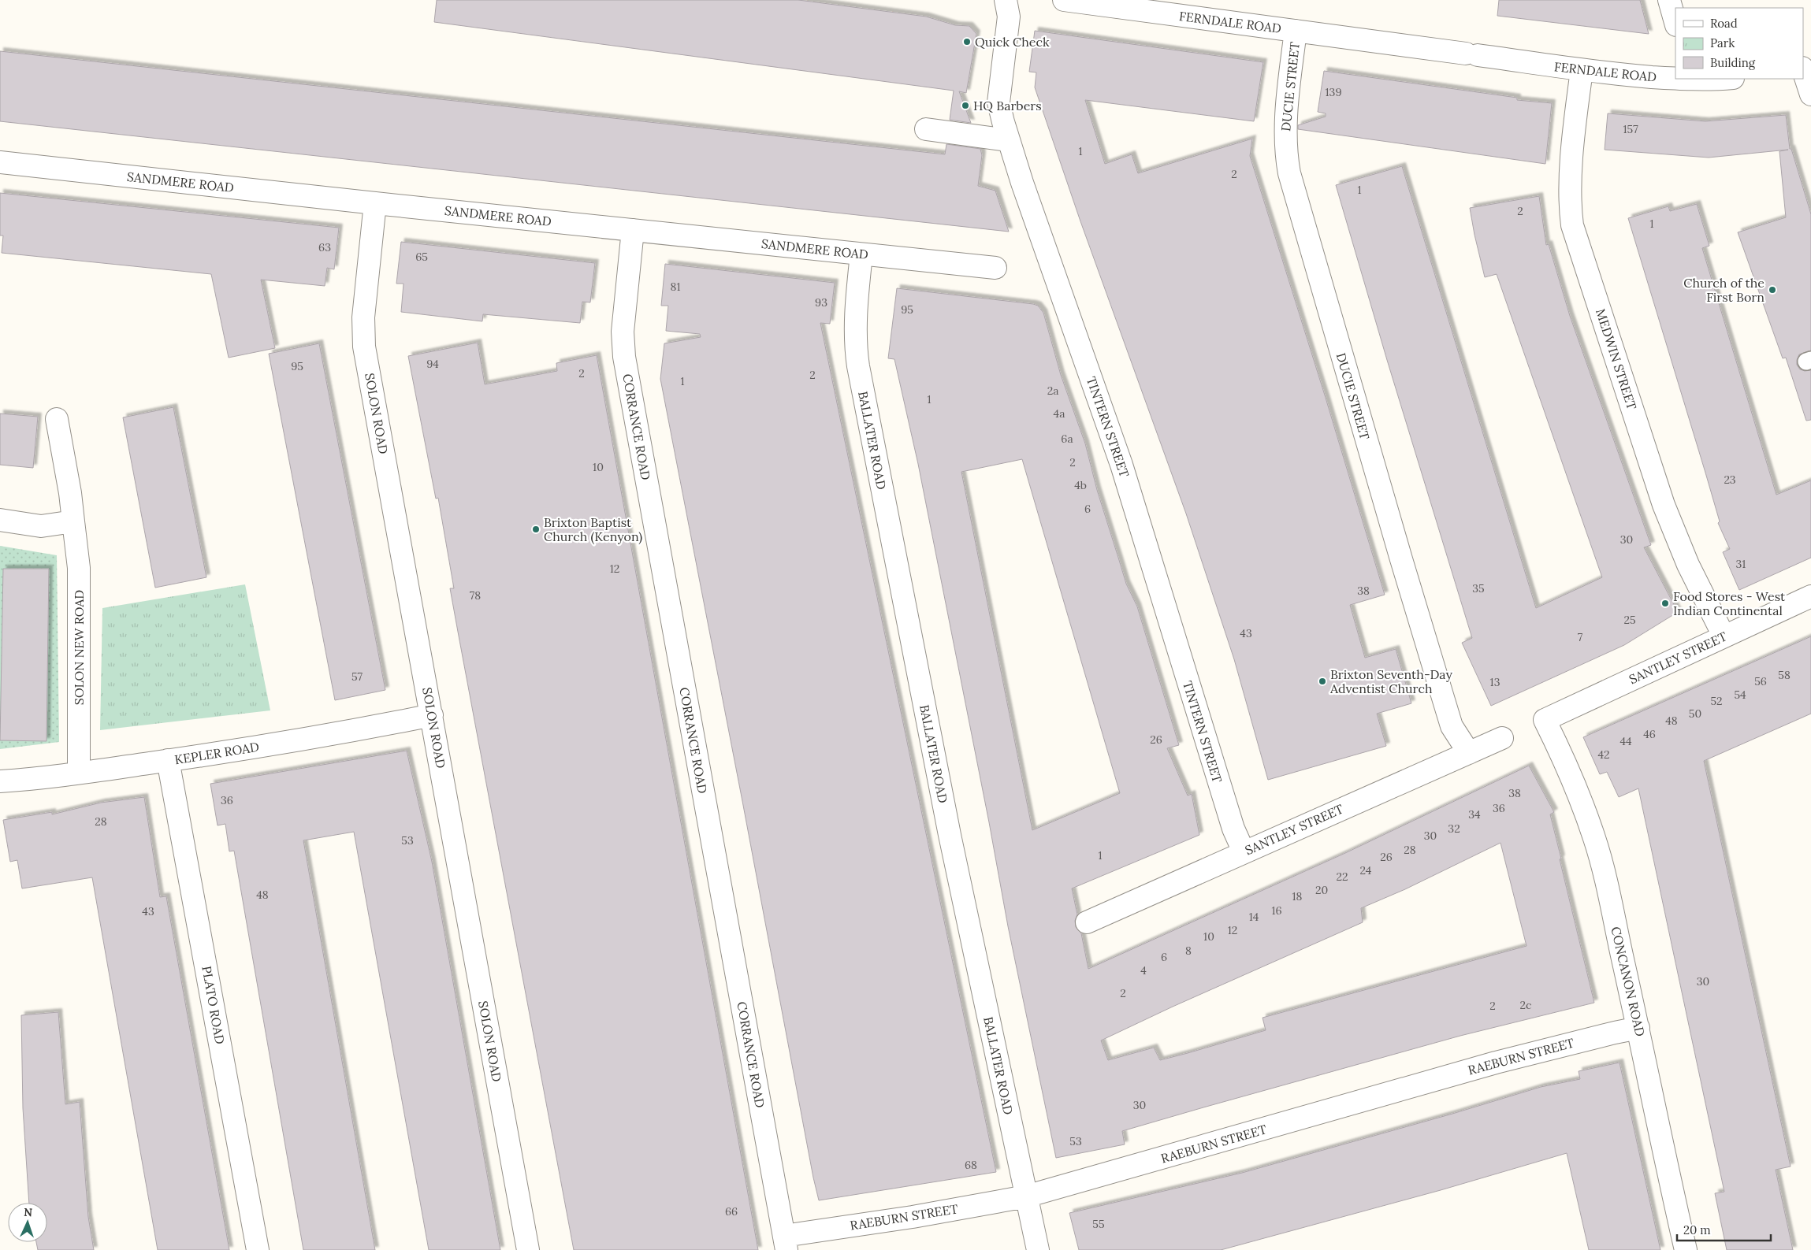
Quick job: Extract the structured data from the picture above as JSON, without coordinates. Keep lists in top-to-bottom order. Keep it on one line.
{"streets":{"street":["FERNDALE ROAD","DUCIE STREET","SANDMERE ROAD","MEDWIN STREET","SOLON ROAD","CORRANCE ROAD","TINTERN STREET","BALLATER ROAD","SOLON NEW ROAD","SANTLEY STREET","KEPLER ROAD","CONCANON ROAD","PLATO ROAD","RAEBURN STREET"]},"crossings":[["FERNDALE ROAD","DUCIE STREET"],["FERNDALE ROAD","MEDWIN STREET"],["DUCIE STREET","SANTLEY STREET"],["SANDMERE ROAD","SOLON ROAD"],["SANDMERE ROAD","CORRANCE ROAD"],["SANDMERE ROAD","BALLATER ROAD"],["MEDWIN STREET","SANTLEY STREET"],["SOLON ROAD","KEPLER ROAD"],["CORRANCE ROAD","RAEBURN STREET"],["TINTERN STREET","SANTLEY STREET"],["BALLATER ROAD","RAEBURN STREET"],["SOLON NEW ROAD","KEPLER ROAD"],["SANTLEY STREET","CONCANON ROAD"],["KEPLER ROAD","PLATO ROAD"],["CONCANON ROAD","RAEBURN STREET"]],"places":["Quick Check","HQ Barbers","Church of the First Born","Brixton Baptist Church (Kenyon)","Food Stores - West Indian Continental","Brixton Seventh-Day Adventist Church"],"house_numbers":["139","157","1","2","1","2","1","63","65","81","93","95","94","95","2","2","1","2a","1","4a","6a","2","10","23","4b","6","30","31","12","35","38","78","25","43","7","58","57","56","13","54","52","50","48","46","26","44","42","38","36","36","34","28","32","30","53","28","1","26","24","22","20","48","18","16","43","14","12","10","8","6","4","30","2","2c","2","30","53","68","66","55"],"legend":["Road","Park","Building"],"scale_bar":"20 m","north":"top"}
